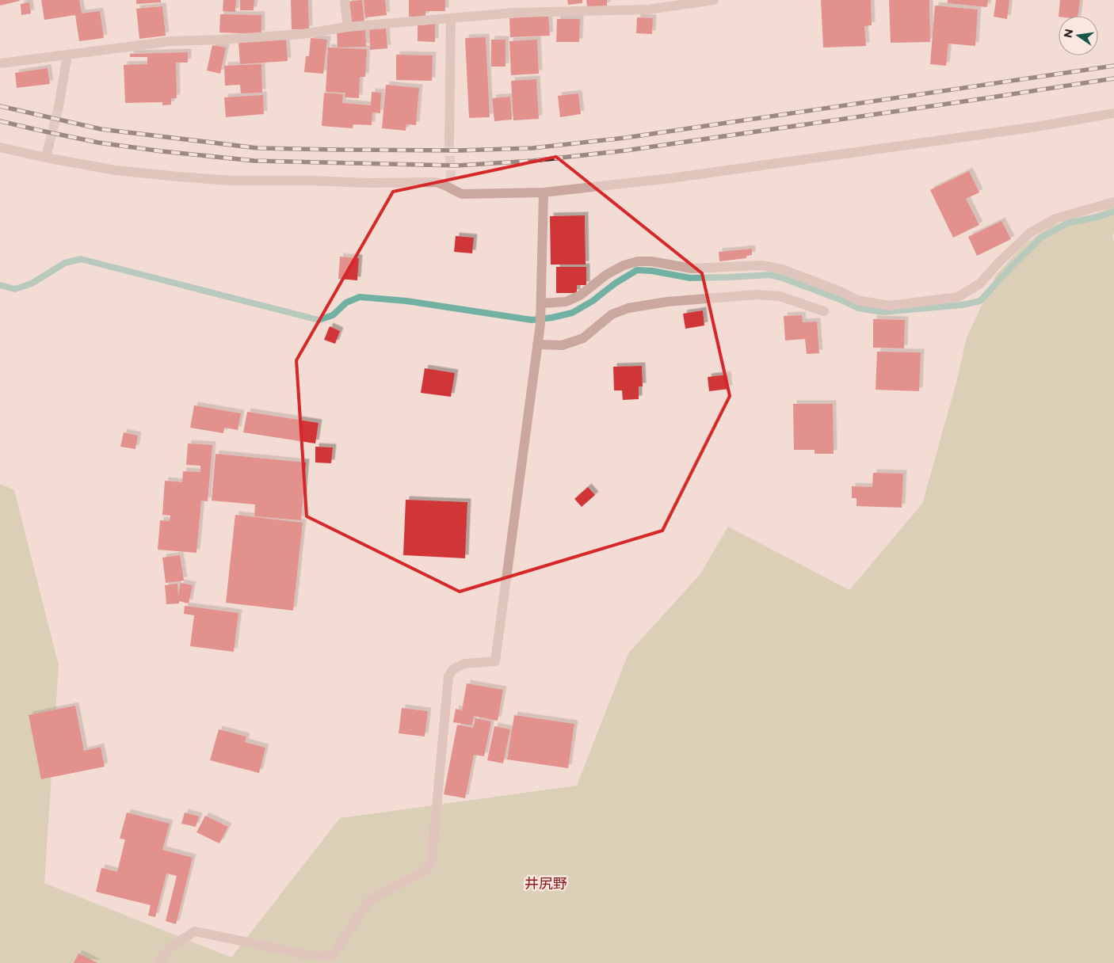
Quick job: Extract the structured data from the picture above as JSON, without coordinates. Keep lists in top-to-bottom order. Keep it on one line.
{"districts":["井尻野"],"north":"left"}
